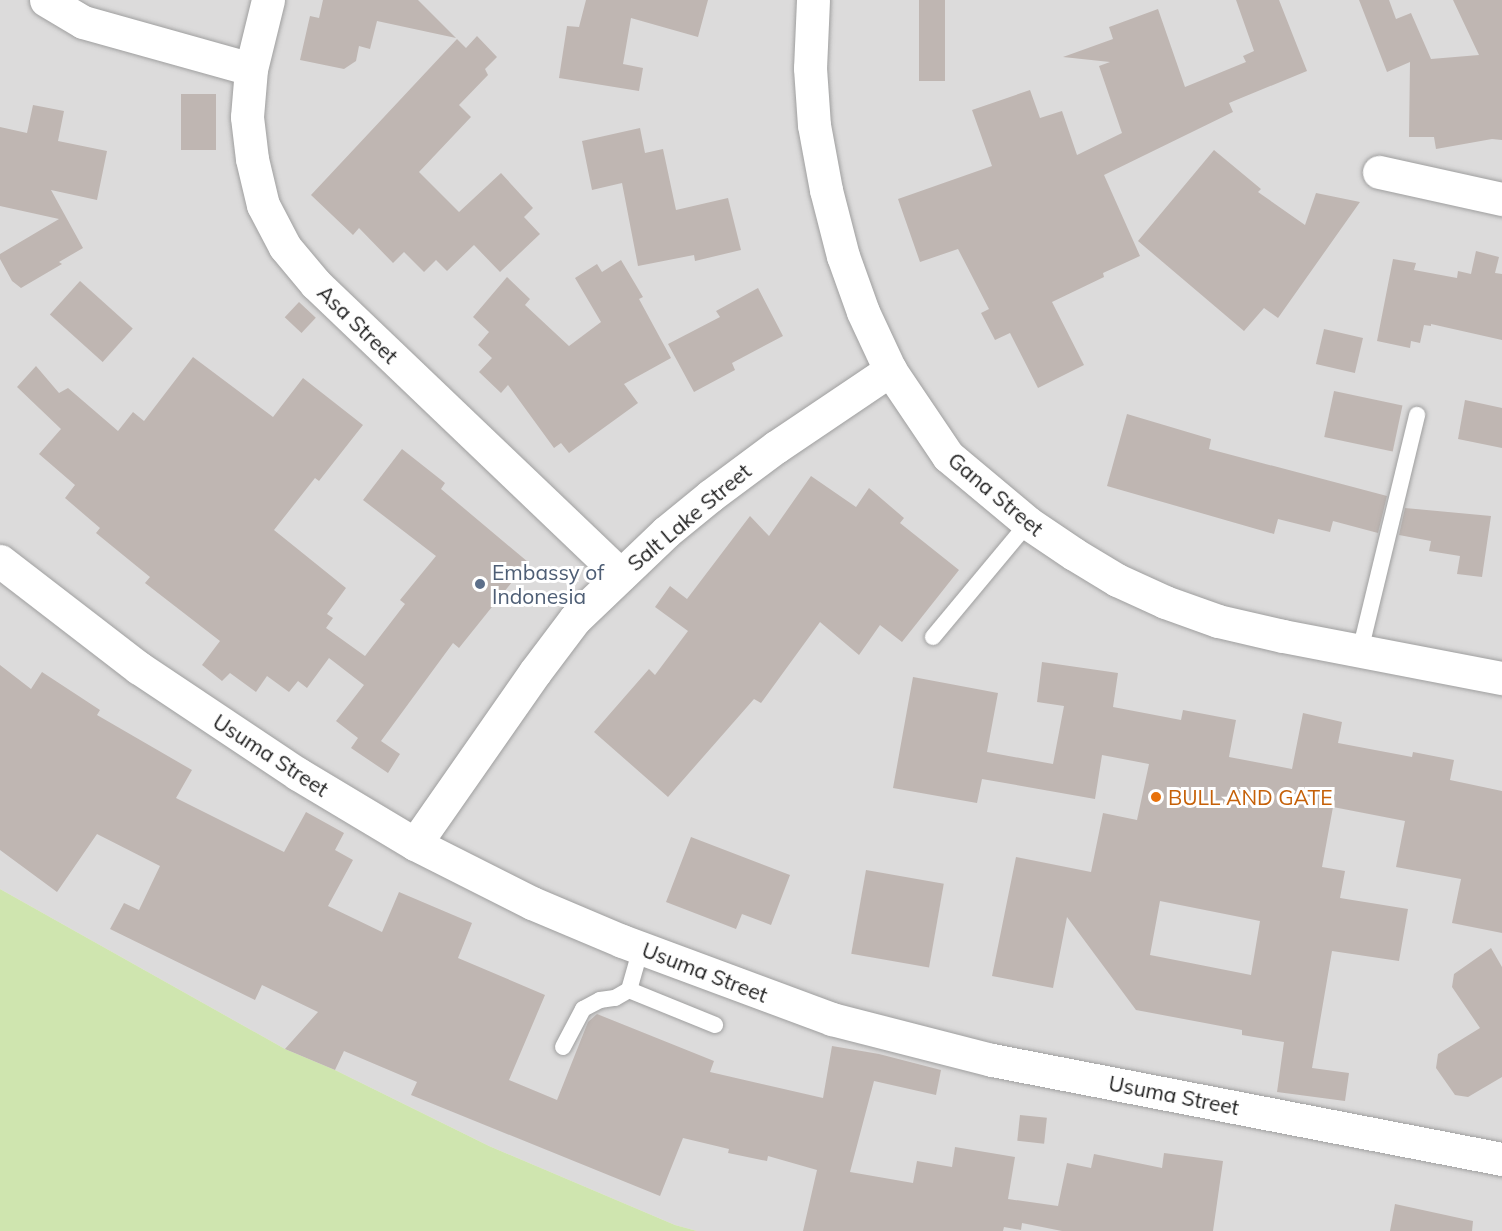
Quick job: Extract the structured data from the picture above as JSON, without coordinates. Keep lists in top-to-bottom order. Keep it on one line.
{"streets":{"street":["Asa Street","Gana Street","Salt Lake Street","Usuma Street"]},"crossings":[["Asa Street","Salt Lake Street"],["Gana Street","Salt Lake Street"],["Salt Lake Street","Usuma Street"]],"places":["Embassy of Indonesia","BULL AND GATE"]}
